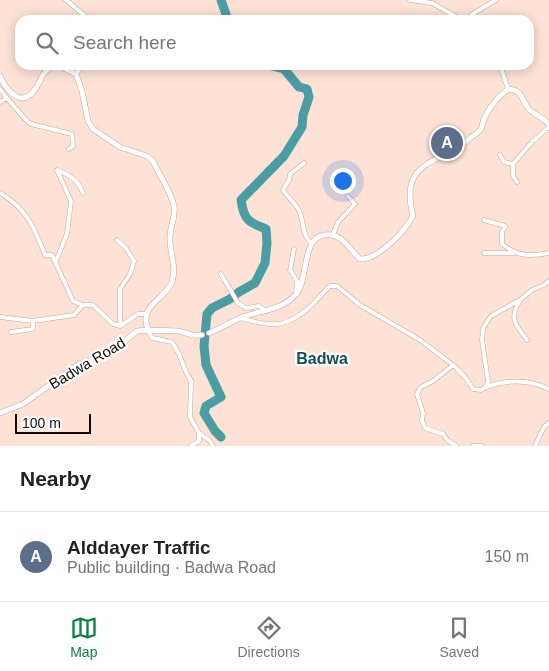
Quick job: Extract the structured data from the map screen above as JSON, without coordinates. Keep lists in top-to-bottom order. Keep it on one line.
{"streets":{"street":["Badwa Road"]},"districts":["Badwa"],"scale_bar":"100 m","page":{"search":"Search here","pins":"A","scale":"100 m","heading":"Nearby","list":[{"mark":"A","name":"Alddayer Traffic","note":"Public building · Badwa Road","value":"150 m"}],"nav":["Map","Directions","Saved"]}}
